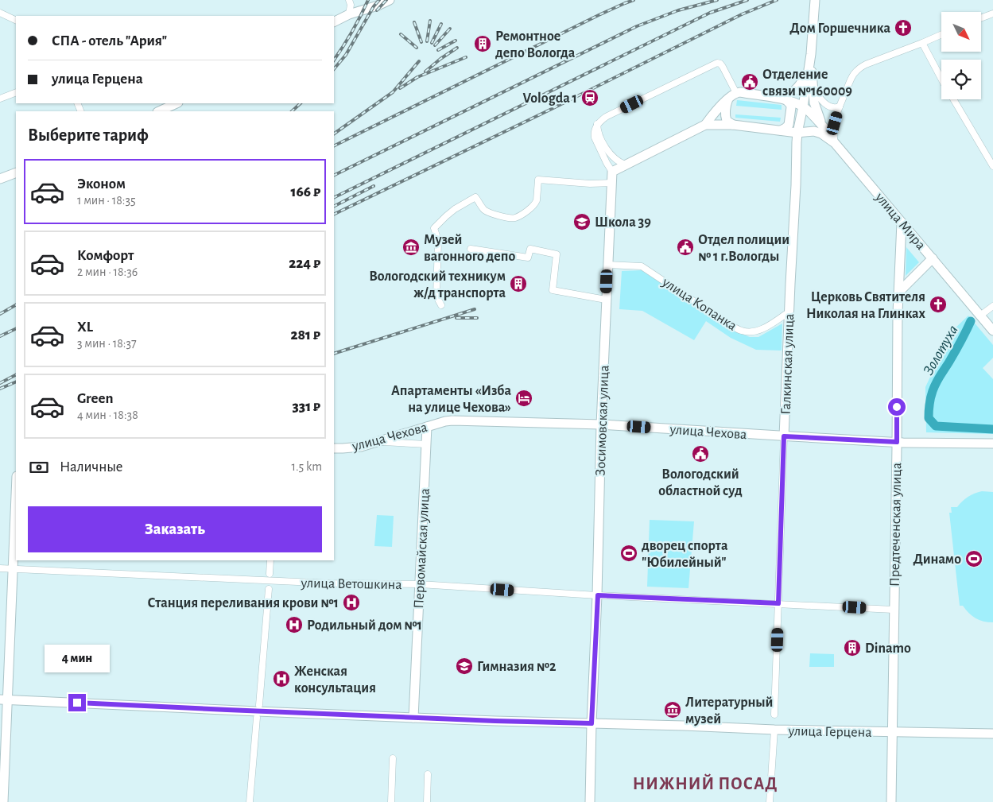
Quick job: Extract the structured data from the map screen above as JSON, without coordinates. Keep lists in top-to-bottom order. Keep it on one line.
{"streets":{"street":["улица Мира","улица Копанка","Галкинская улица","Зосимовская улица","улица Чехова","Предтеченская улица","Первомайская улица","улица Ветошкина","улица Герцена"]},"crossings":[["улица Мира","Галкинская улица"],["улица Мира","Предтеченская улица"],["улица Копанка","Галкинская улица"],["улица Копанка","Зосимовская улица"],["Галкинская улица","улица Чехова"],["Галкинская улица","улица Ветошкина"],["Зосимовская улица","улица Чехова"],["Зосимовская улица","улица Ветошкина"],["Зосимовская улица","улица Герцена"],["улица Чехова","Предтеченская улица"],["улица Чехова","Первомайская улица"],["Предтеченская улица","улица Ветошкина"],["Предтеченская улица","улица Герцена"],["Первомайская улица","улица Ветошкина"],["Первомайская улица","улица Герцена"]],"districts":["НИЖНИЙ ПОСАД"],"water":["Золотуха"],"places":{"church":["Дом Горшечника","Церковь Святителя Николая на Глинках"],"building":["Ремонтное депо Вологда","Вологодский техникум ж/д транспорта","Dinamo"],"public building":["Отделение связи №160009","Отдел полиции № 1 г.Вологды","Вологодский областной суд"],"station":["Vologda 1"],"school or university":["Школа 39","Гимназия №2"],"museum":["Музей вагонного депо","Литературный музей"],"hotel":["Апартаменты «Изба на улице Чехова»"],"sports":["дворец спорта \"Юбилейный\"","Динамо"],"hospital":["Станция переливания крови №1","Родильный дом №1","Женская консультация"]},"north":"bottom right","page":{"banner":["СПА - отель \"Ария\"","улица Герцена"],"heading":"Выберите тариф","list":[{"name":"Эконом","note":"1 мин · 18:35","value":"166 ₽"},{"name":"Комфорт","note":"2 мин · 18:36","value":"224 ₽"},{"name":"XL","note":"3 мин · 18:37","value":"281 ₽"},{"name":"Green","note":"4 мин · 18:38","value":"331 ₽"}],"pay":["Наличные","1.5 km"],"buttons":"Заказать","bubble":"4 мин"}}
